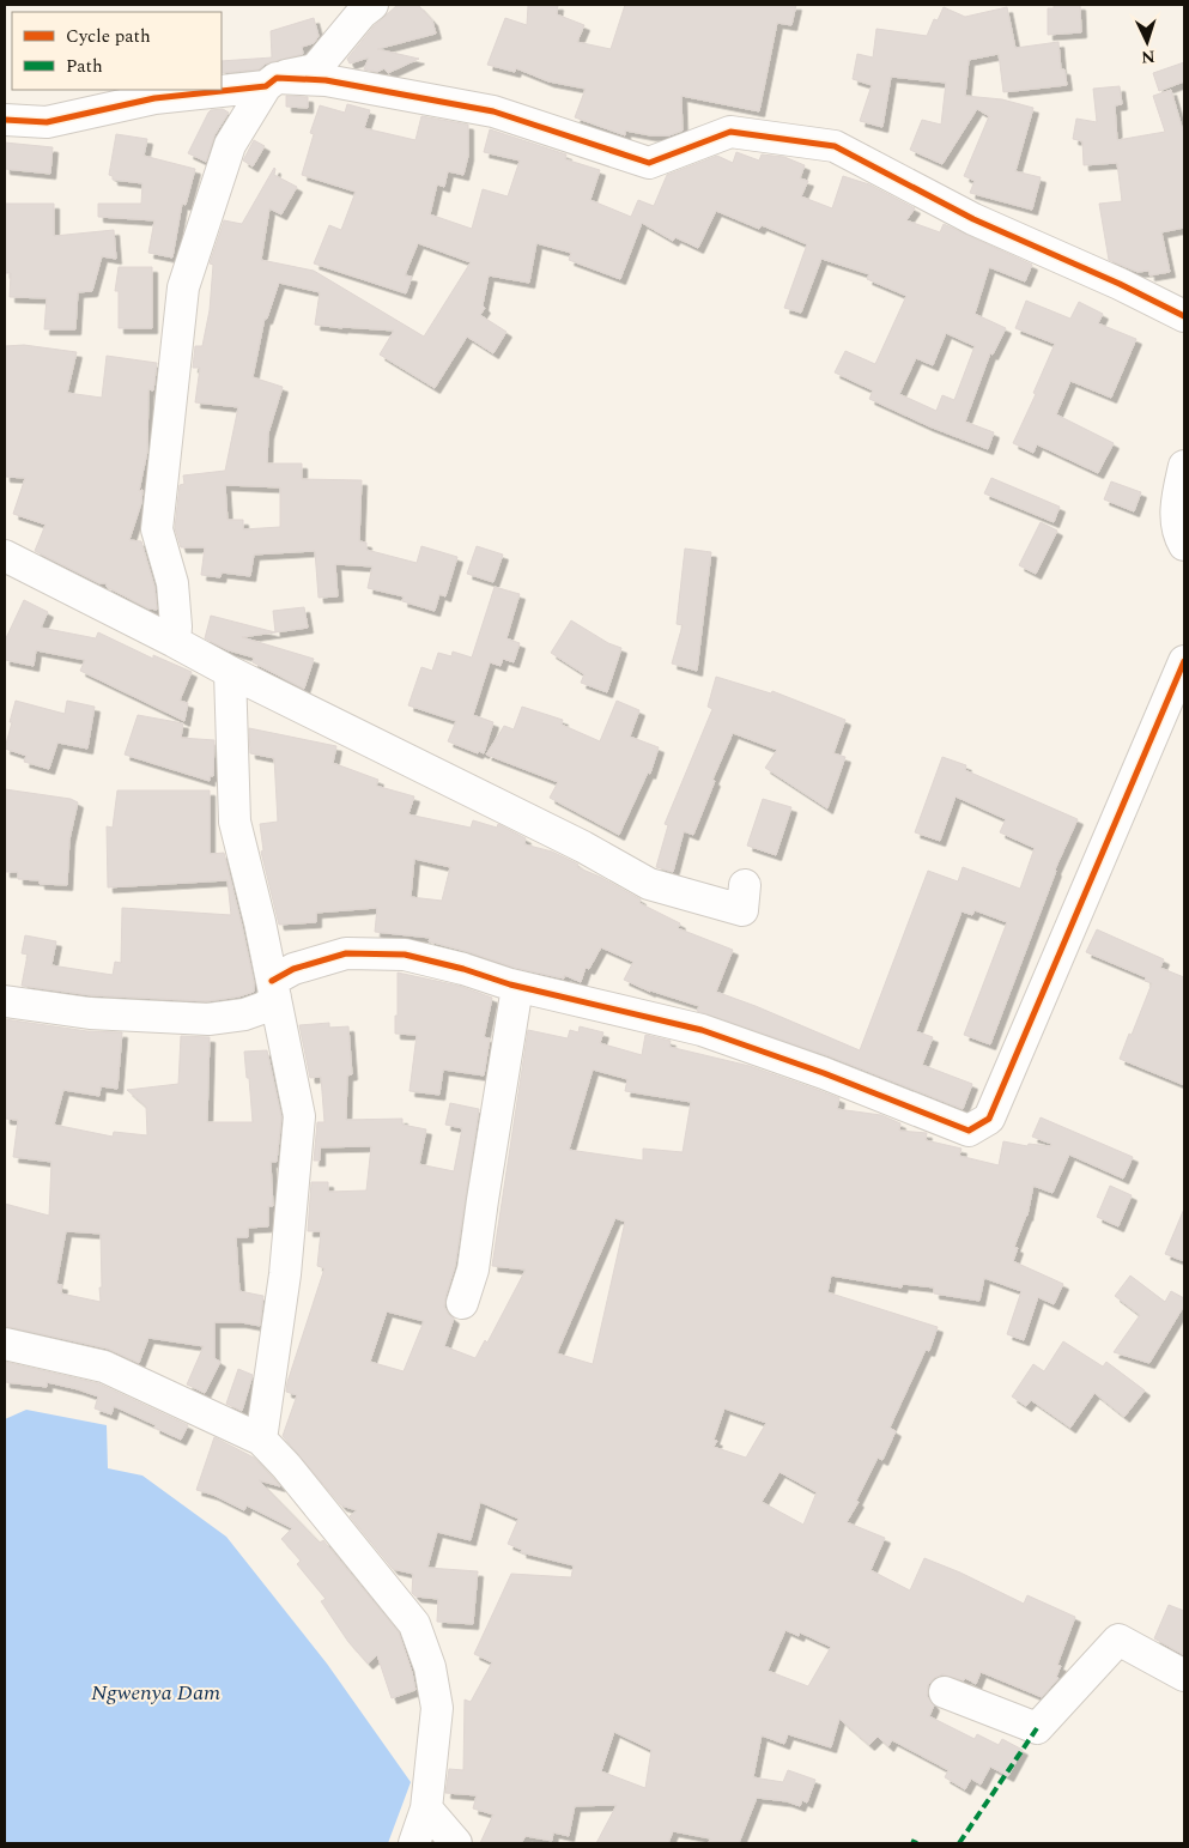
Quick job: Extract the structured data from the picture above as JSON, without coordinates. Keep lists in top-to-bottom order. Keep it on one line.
{"water":["Ngwenya Dam"],"legend":["Cycle path","Path"],"north":"bottom"}
